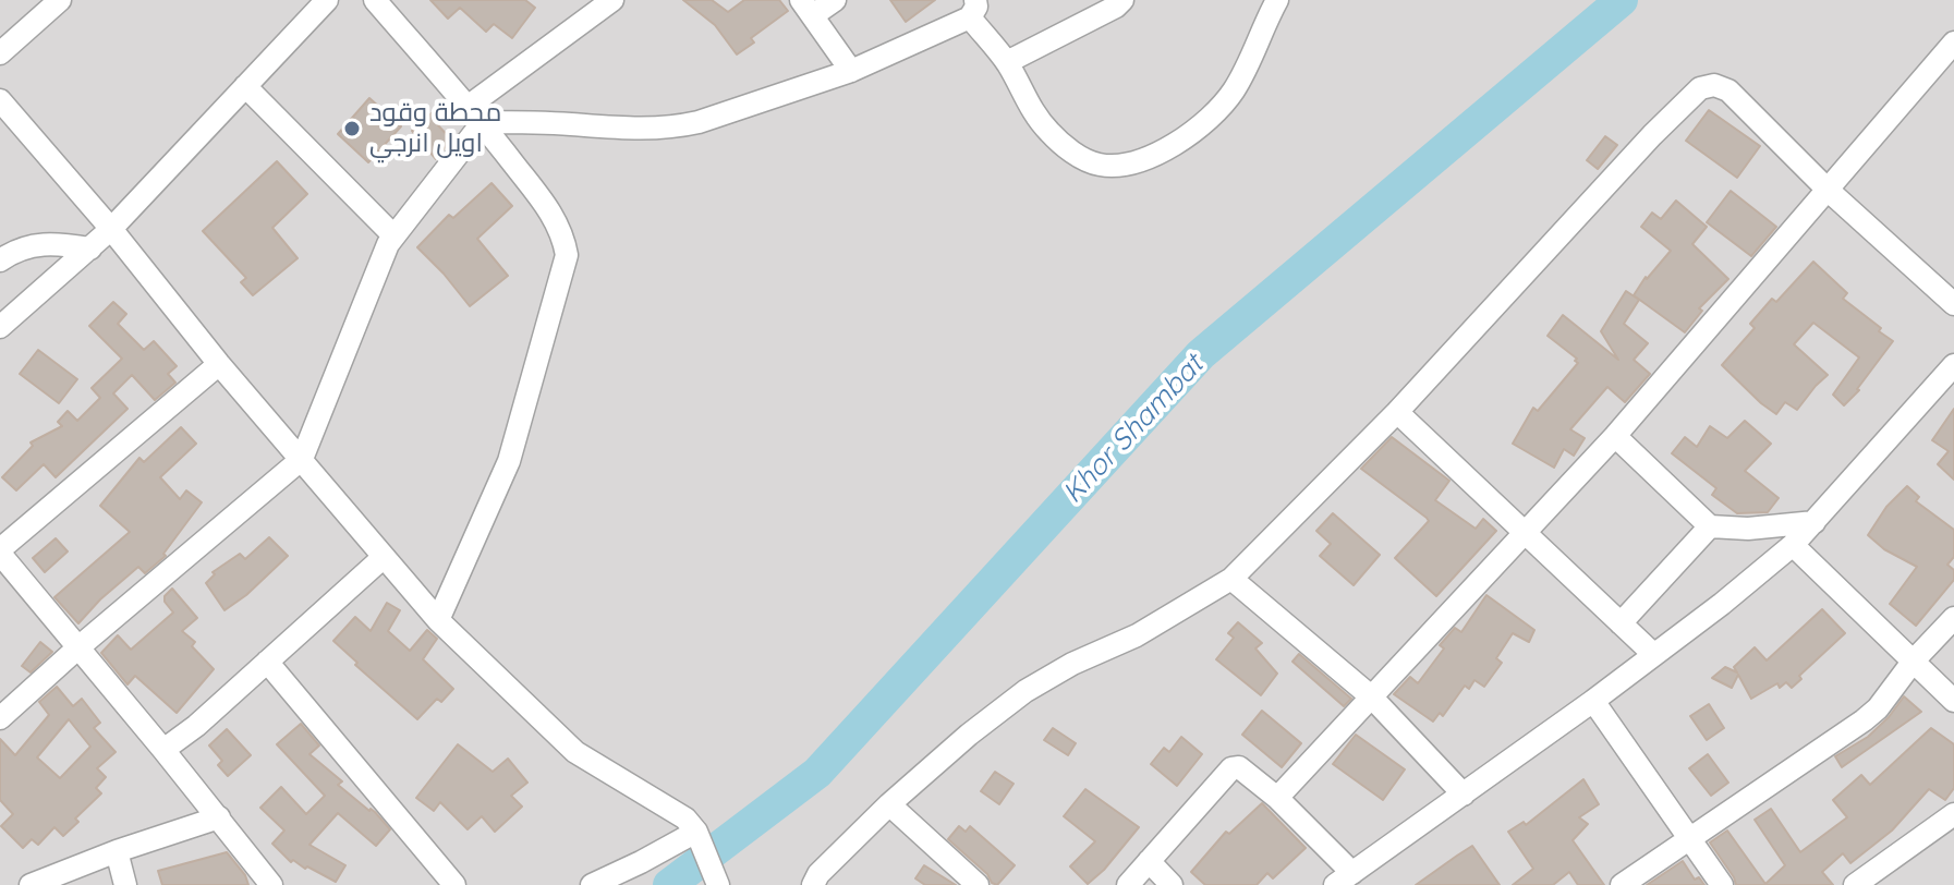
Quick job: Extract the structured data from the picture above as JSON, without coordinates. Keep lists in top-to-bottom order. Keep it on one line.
{"water":["Khor Shambat"],"places":["محطة وقود اويل انرجي"]}
